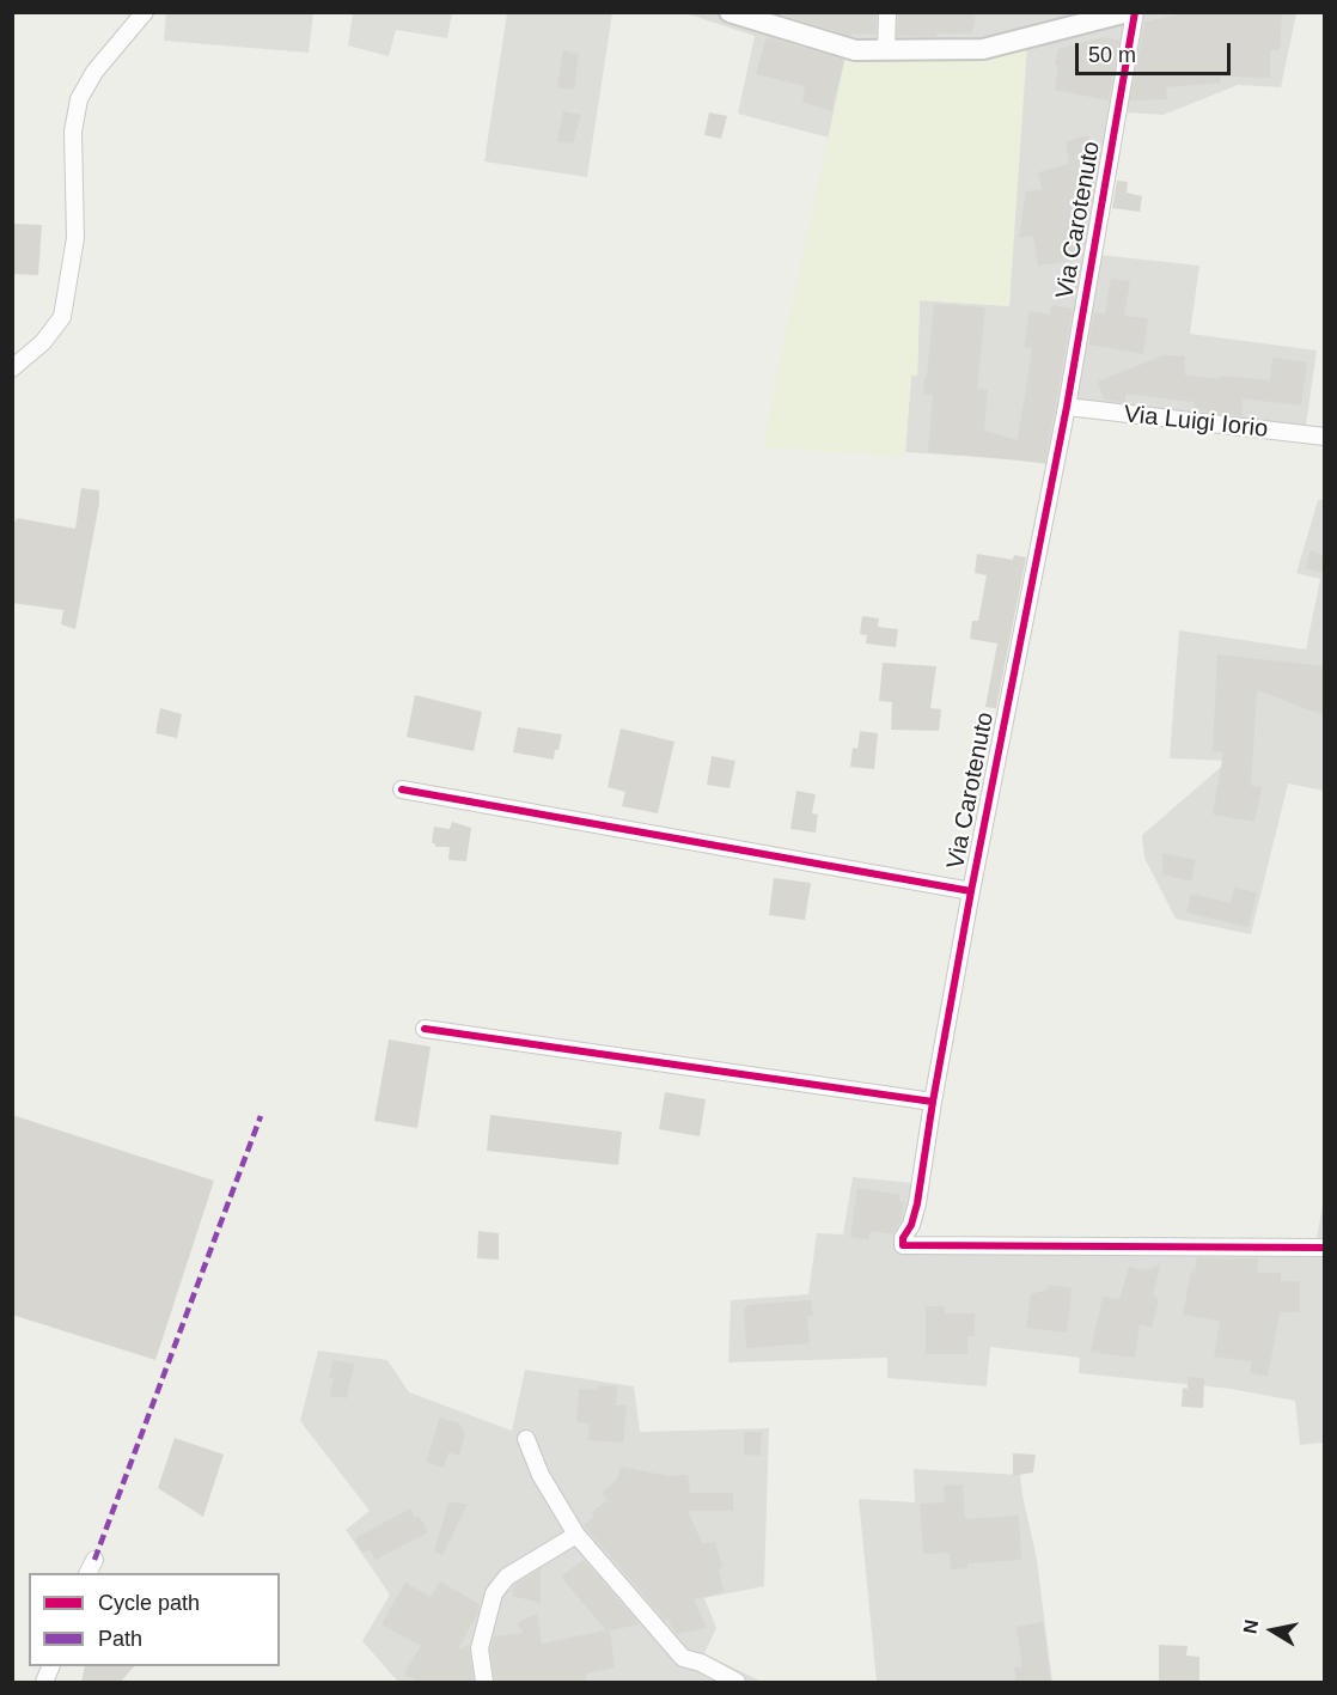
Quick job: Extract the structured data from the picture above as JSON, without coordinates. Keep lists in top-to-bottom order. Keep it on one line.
{"streets":{"street":["Via Carotenuto","Via Luigi Iorio"]},"crossings":[["Via Carotenuto","Via Luigi Iorio"]],"legend":["Cycle path","Path"],"scale_bar":"50 m","north":"left"}
